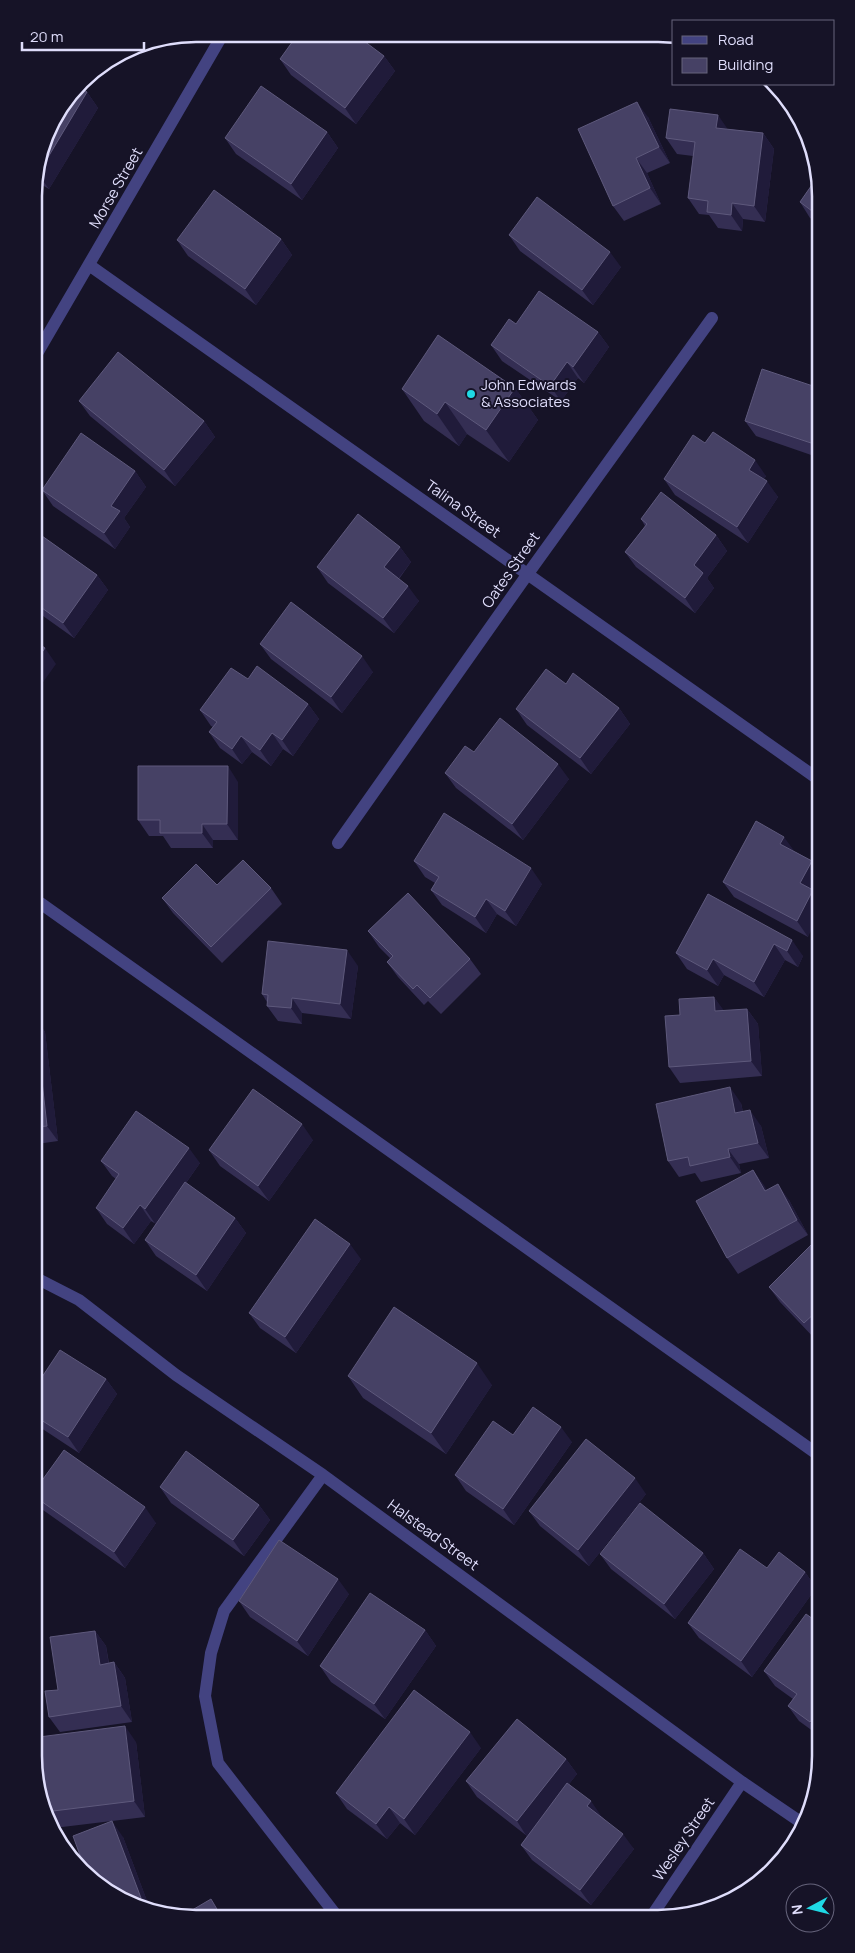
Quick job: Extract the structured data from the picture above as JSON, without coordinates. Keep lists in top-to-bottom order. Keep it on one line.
{"streets":{"street":["Morse Street","Talina Street","Oates Street","Halstead Street","Wesley Street"]},"crossings":[["Morse Street","Talina Street"],["Talina Street","Oates Street"],["Halstead Street","Wesley Street"]],"places":["John Edwards & Associates"],"legend":["Road","Building"],"scale_bar":"20 m","north":"left"}
